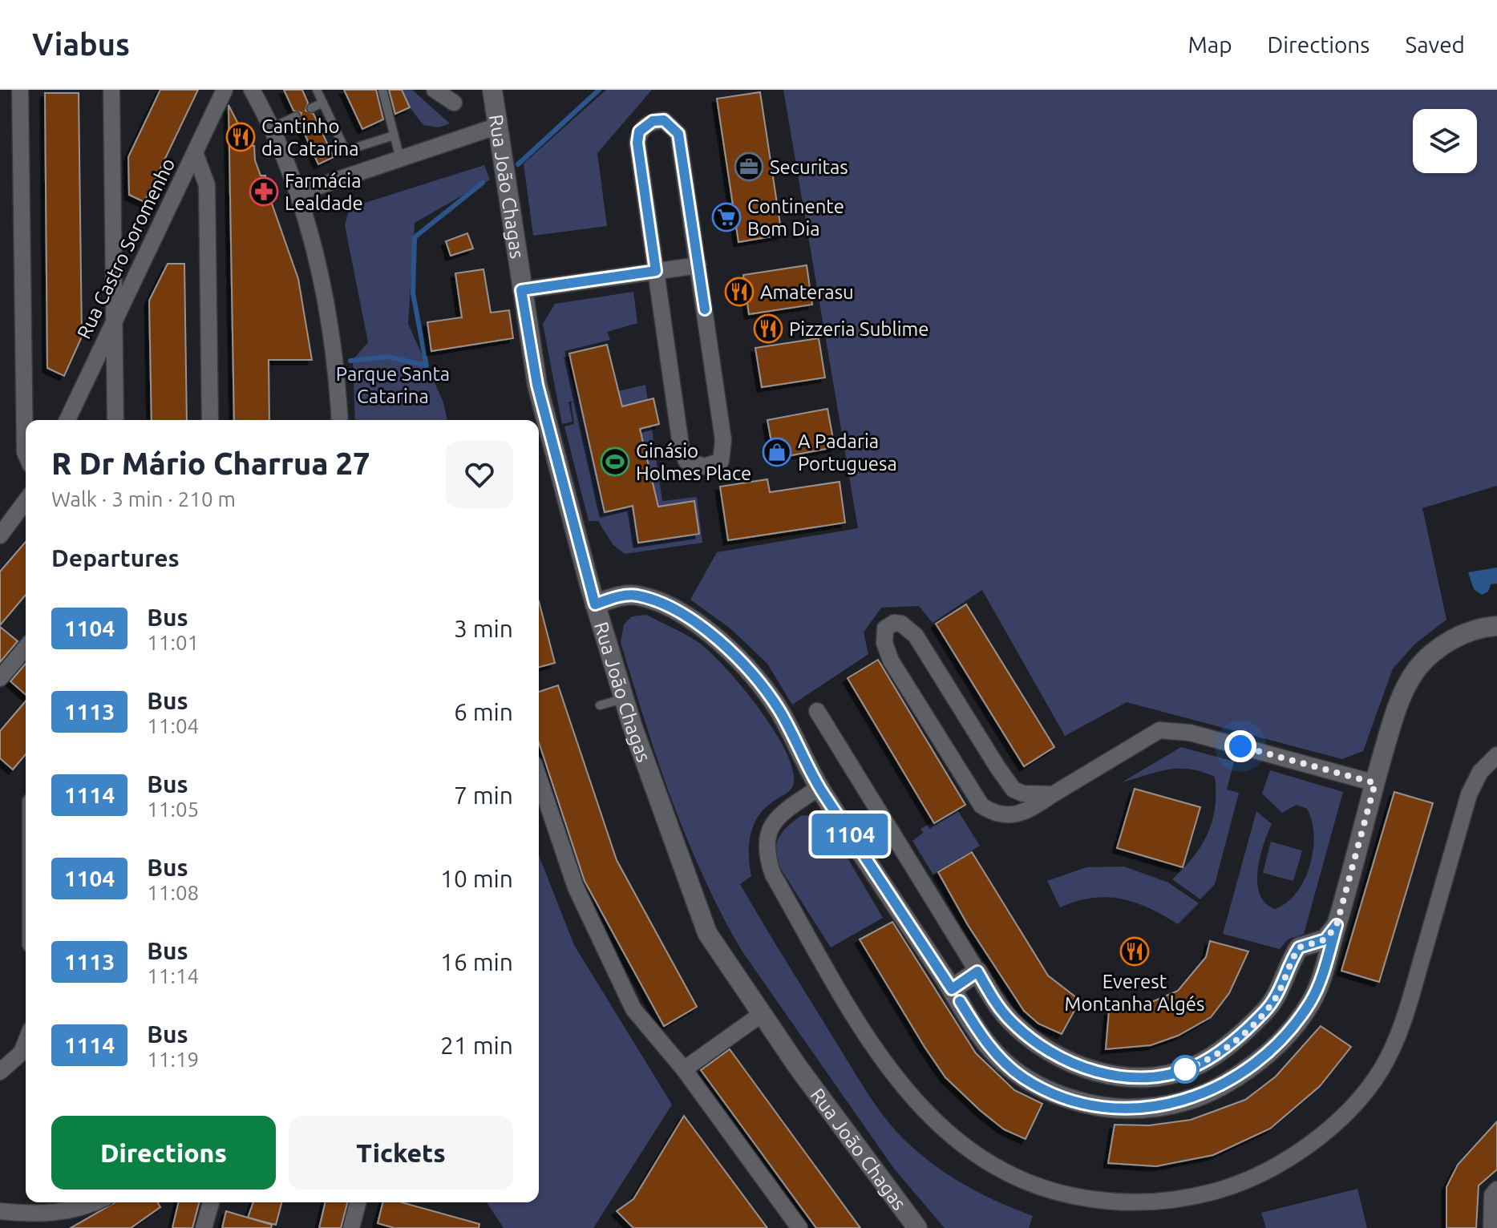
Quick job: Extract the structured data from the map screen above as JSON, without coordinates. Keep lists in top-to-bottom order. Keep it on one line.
{"streets":{"street":["Rua João Chagas","Rua Castro Soromenho"]},"parks":["Parque Santa Catarina"],"places":{"restaurant":["Cantinho da Catarina","Amaterasu","Pizzeria Sublime","Everest Montanha Algés"],"office":["Securitas"],"pharmacy":["Farmácia Lealdade"],"supermarket":["Continente Bom Dia"],"shop":["A Padaria Portuguesa"],"sports":["Ginásio Holmes Place"]},"lines":["bus line 1104"],"page":{"header":"Viabus","nav":["Map","Directions","Saved"],"on_map":"1104","heading":[["R Dr Mário Charrua 27","Walk · 3 min · 210 m"],"Departures"],"list":[{"mark":"1104","name":"Bus","note":"11:01","value":"3 min"},{"mark":"1113","name":"Bus","note":"11:04","value":"6 min"},{"mark":"1114","name":"Bus","note":"11:05","value":"7 min"},{"mark":"1104","name":"Bus","note":"11:08","value":"10 min"},{"mark":"1113","name":"Bus","note":"11:14","value":"16 min"},{"mark":"1114","name":"Bus","note":"11:19","value":"21 min"}],"buttons":["Directions","Tickets"]}}
